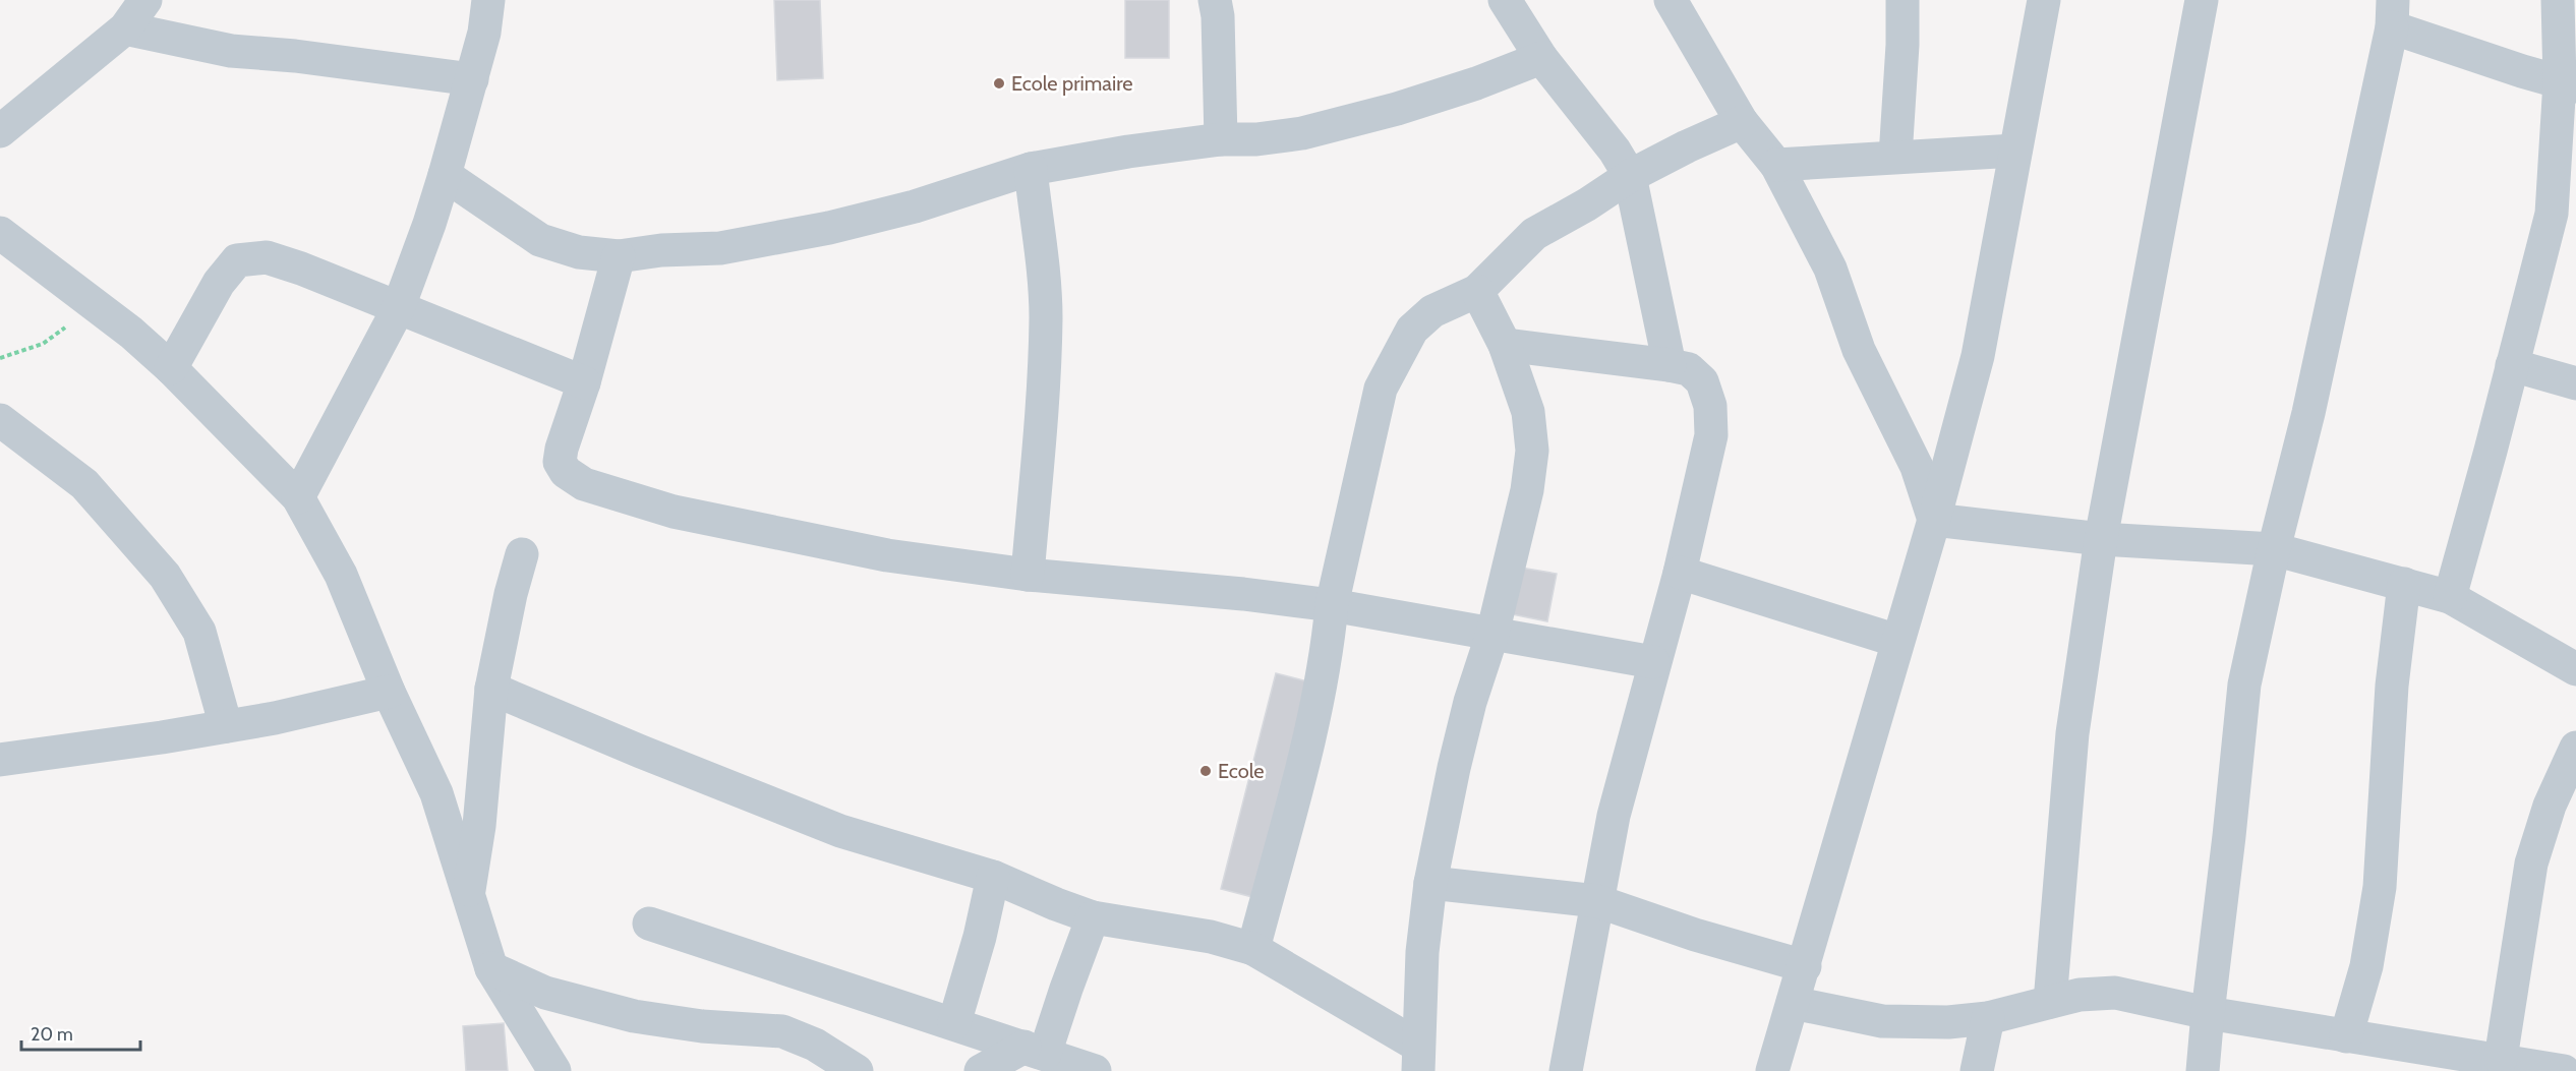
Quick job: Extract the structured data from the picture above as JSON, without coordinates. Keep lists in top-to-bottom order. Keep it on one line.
{"places":["Ecole primaire","Ecole"],"scale_bar":"20 m"}
